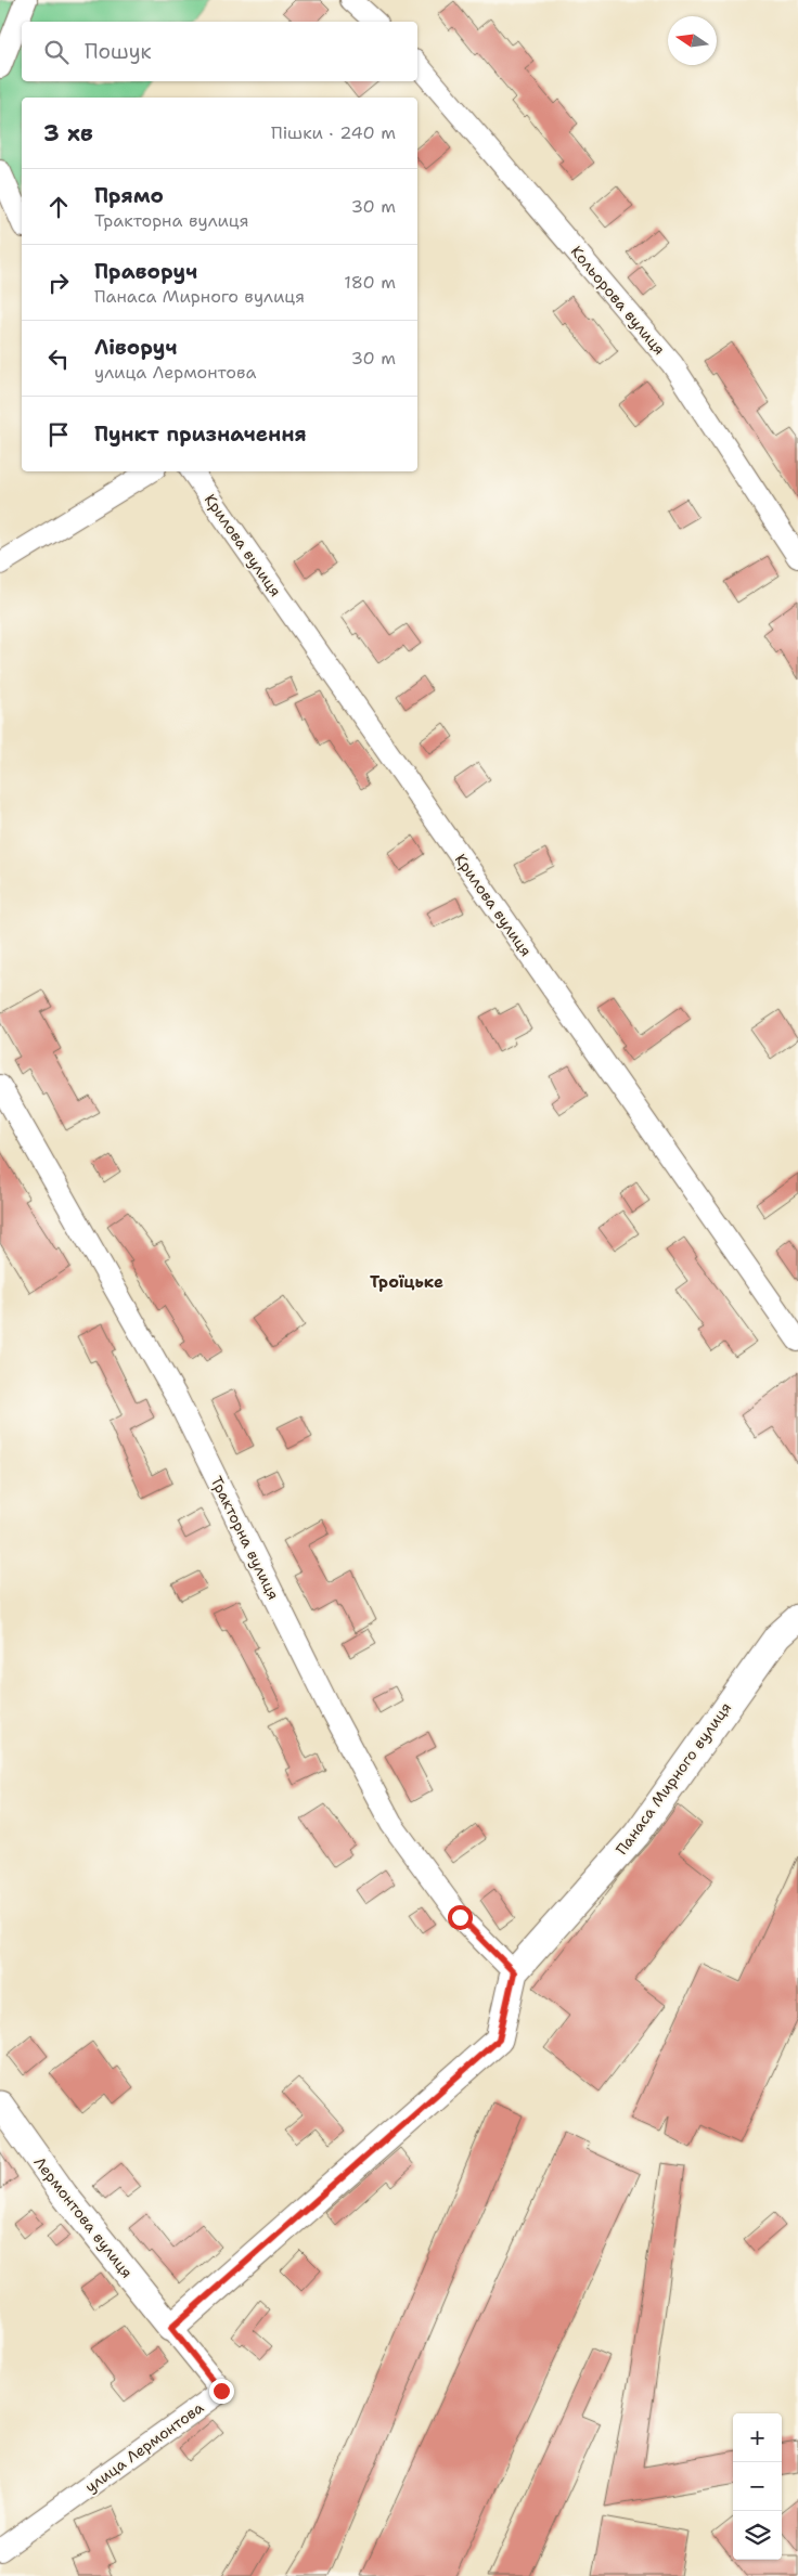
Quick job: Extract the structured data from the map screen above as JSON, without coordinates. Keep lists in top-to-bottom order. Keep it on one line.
{"streets":{"street":["Кольорова вулиця","Крилова вулиця","Тракторна вулиця","Панаса Мирного вулиця","Лермонтова вулиця","улица Лермонтова"]},"crossings":[["Тракторна вулиця","Панаса Мирного вулиця"],["Панаса Мирного вулиця","Лермонтова вулиця"],["Панаса Мирного вулиця","улица Лермонтова"],["Лермонтова вулиця","улица Лермонтова"]],"districts":["Троїцьке"],"north":"left","page":{"search":"Пошук","heading":["3 хв","Пішки · 240 m"],"list":[["Прямо","Тракторна вулиця","30 m"],["Праворуч","Панаса Мирного вулиця","180 m"],["Ліворуч","улица Лермонтова","30 m"],"Пункт призначення"],"map_buttons":["+","−"]}}
